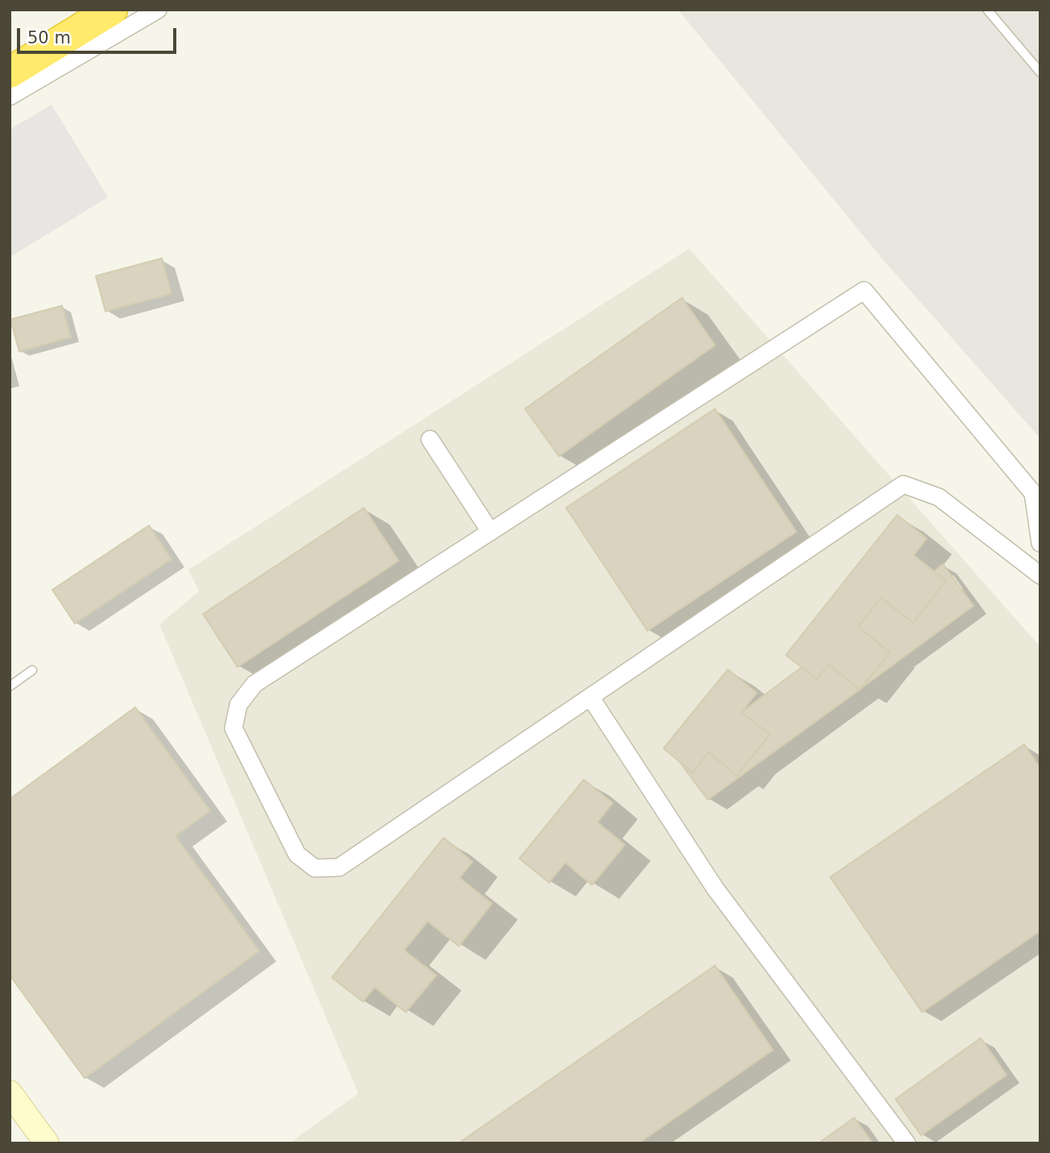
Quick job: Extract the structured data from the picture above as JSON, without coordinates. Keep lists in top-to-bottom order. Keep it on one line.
{"scale_bar":"50 m"}
